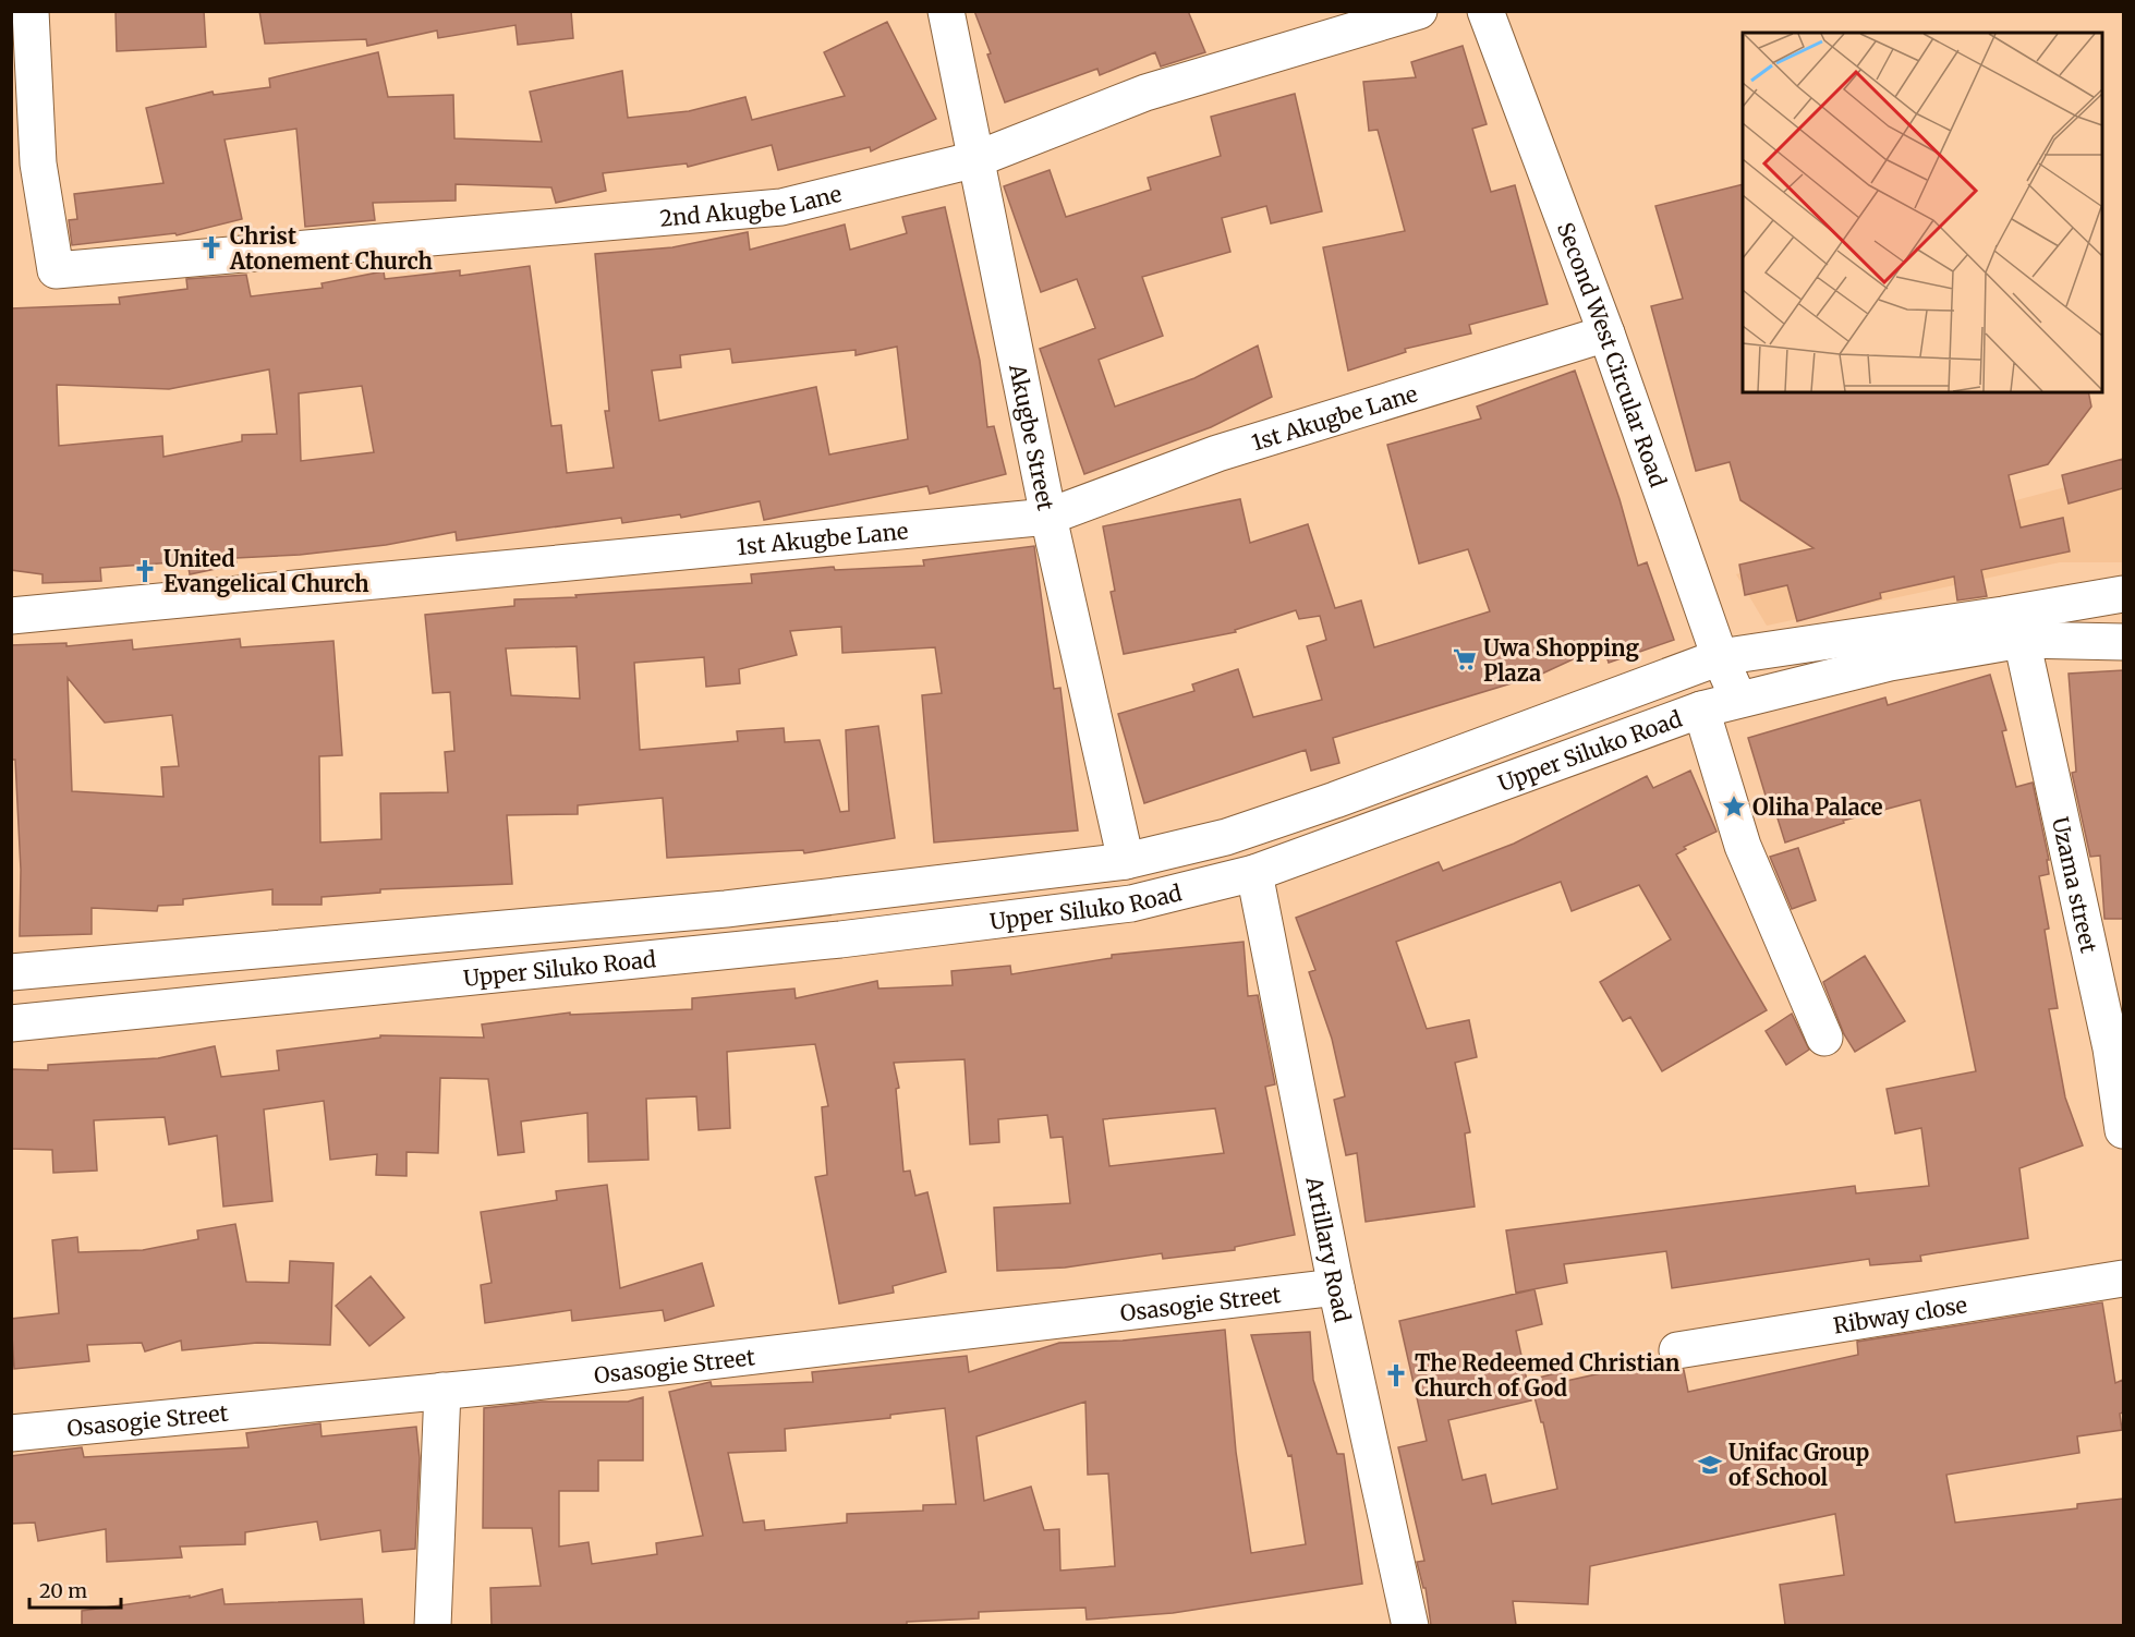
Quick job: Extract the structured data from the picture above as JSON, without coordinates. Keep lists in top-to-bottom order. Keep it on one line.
{"streets":{"street":["2nd Akugbe Lane","Second West Circular Road","1st Akugbe Lane","Akugbe Street","Upper Siluko Road","Uzama street","Artillary Road","Osasogie Street","Ribway close"]},"crossings":[["2nd Akugbe Lane","Akugbe Street"],["Second West Circular Road","1st Akugbe Lane"],["Second West Circular Road","Upper Siluko Road"],["1st Akugbe Lane","Akugbe Street"],["Akugbe Street","Upper Siluko Road"],["Upper Siluko Road","Uzama street"],["Upper Siluko Road","Artillary Road"],["Artillary Road","Osasogie Street"]],"places":{"church":["Christ Atonement Church","United Evangelical Church","The Redeemed Christian Church of God"],"supermarket":["Uwa Shopping Plaza"],"place":["Oliha Palace"],"school or university":["Unifac Group of School"]},"scale_bar":"20 m"}
